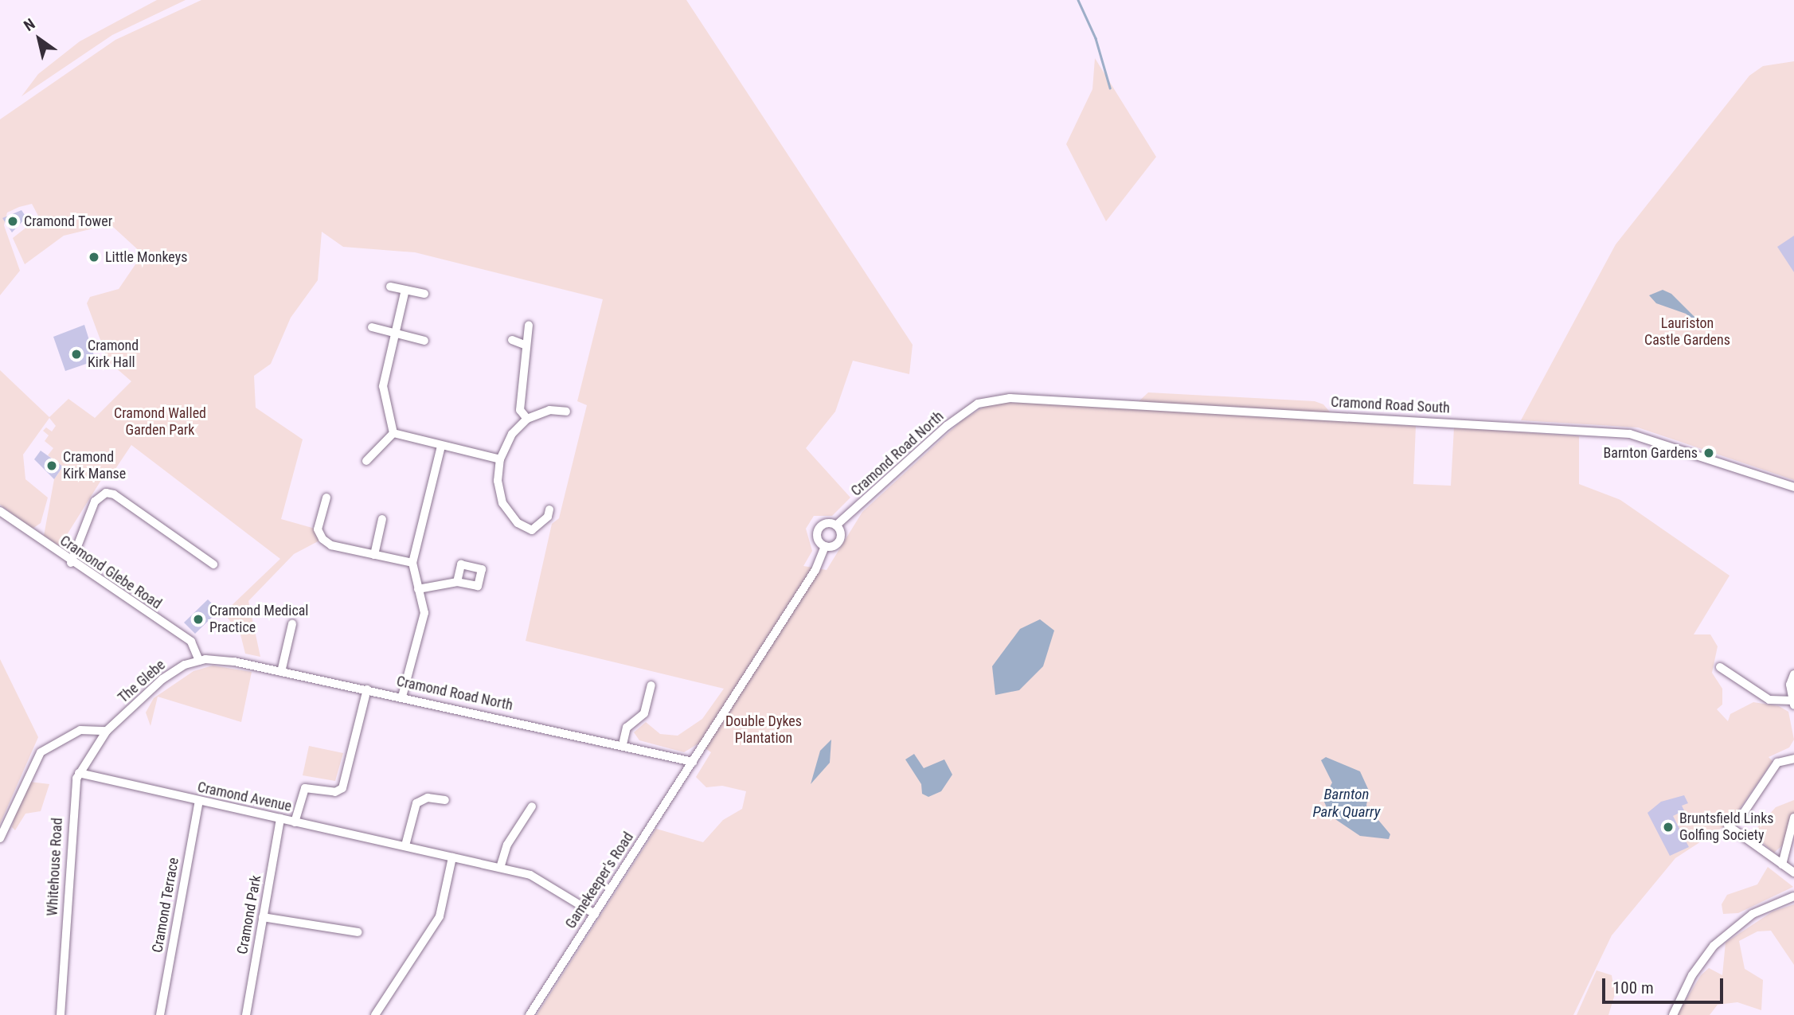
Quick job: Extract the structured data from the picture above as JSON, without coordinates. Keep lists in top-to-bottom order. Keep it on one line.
{"streets":{"street":["Cramond Road South","Cramond Road North","Cramond Glebe Road","The Glebe","Cramond Avenue","Whitehouse Road","Gamekeeper's Road","Cramond Terrace","Cramond Park"]},"crossings":[["Cramond Road South","Cramond Road North"],["Cramond Road North","Cramond Glebe Road"],["Cramond Road North","The Glebe"],["Cramond Road North","Gamekeeper's Road"],["Cramond Glebe Road","The Glebe"],["The Glebe","Whitehouse Road"],["Cramond Avenue","Whitehouse Road"],["Cramond Avenue","Gamekeeper's Road"],["Cramond Avenue","Cramond Terrace"],["Cramond Avenue","Cramond Park"]],"water":["Barnton Park Quarry"],"parks":["Lauriston Castle Gardens","Cramond Walled Garden Park","Double Dykes Plantation"],"places":["Cramond Tower","Little Monkeys","Cramond Kirk Hall","Barnton Gardens","Cramond Kirk Manse","Cramond Medical Practice","Bruntsfield Links Golfing Society"],"scale_bar":"100 m","north":"top left"}
